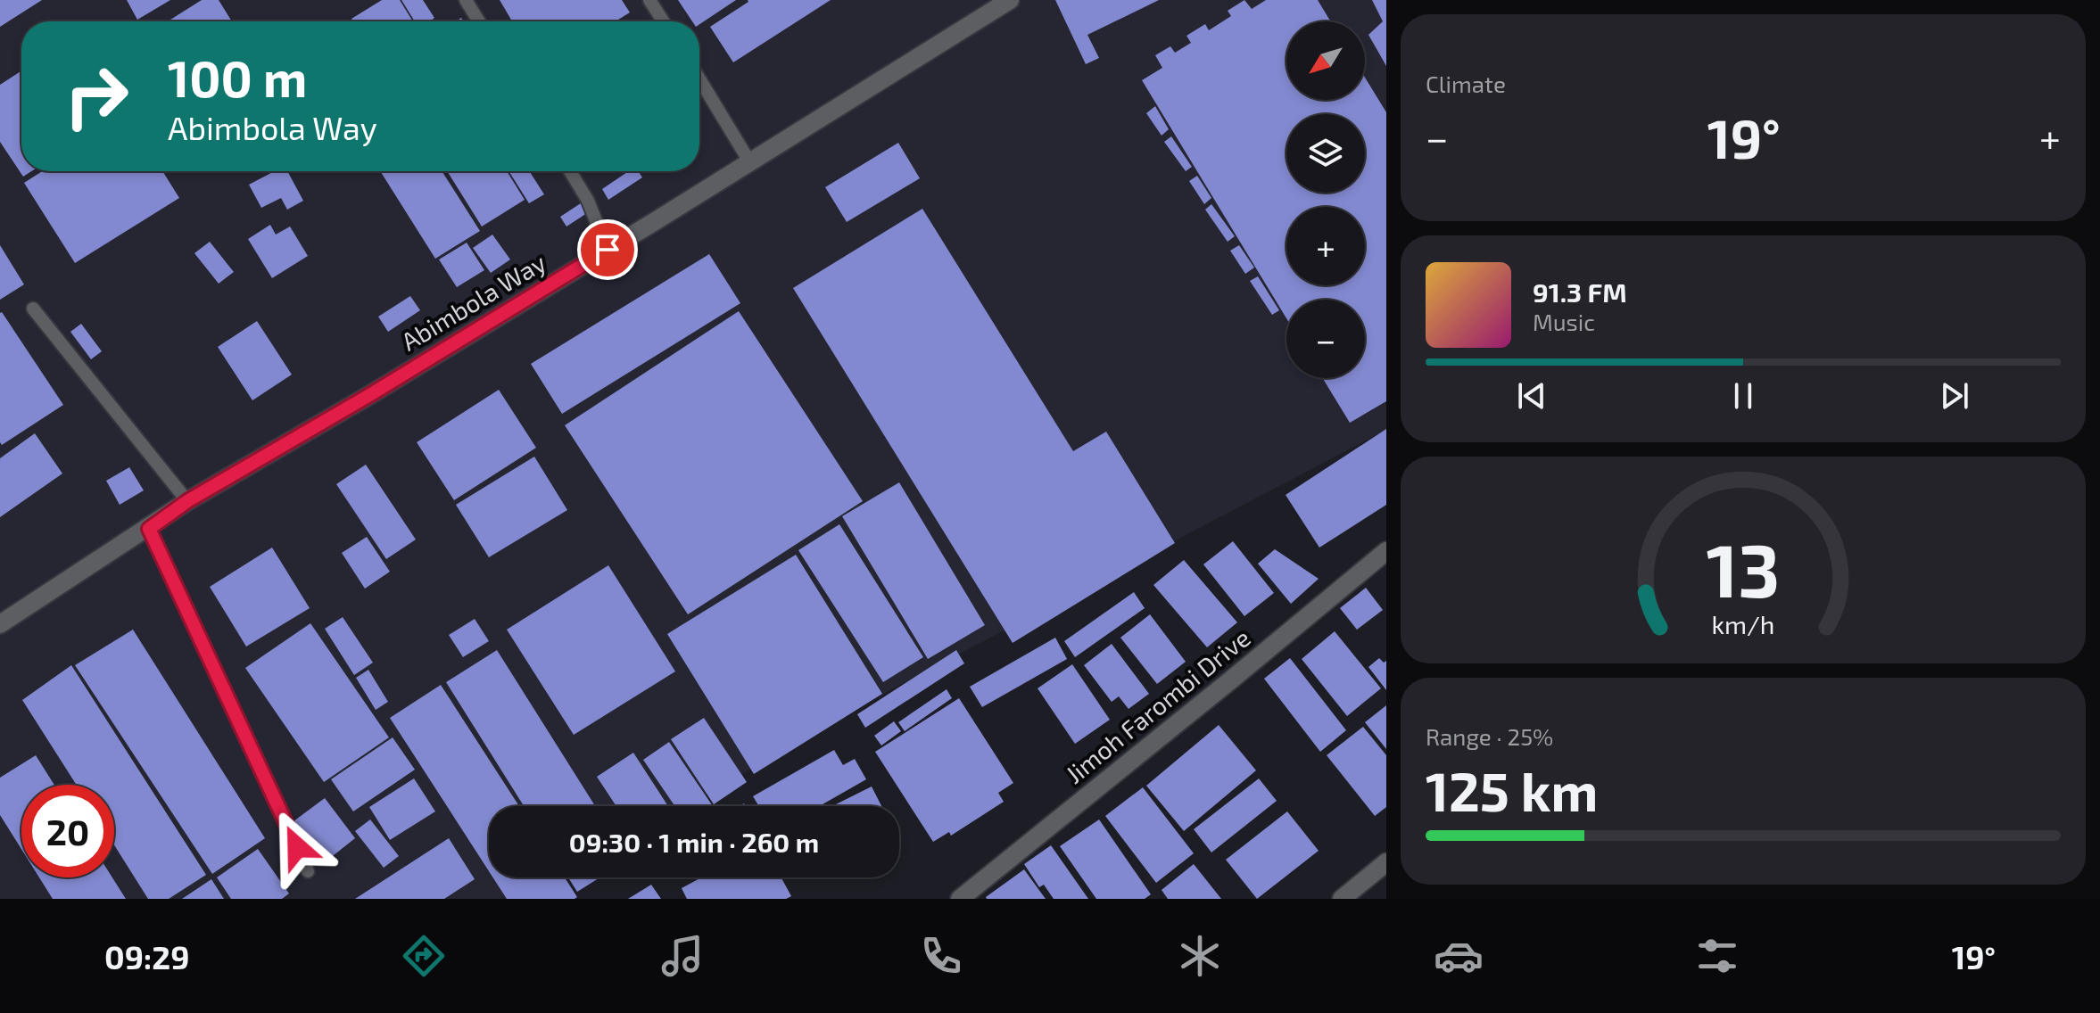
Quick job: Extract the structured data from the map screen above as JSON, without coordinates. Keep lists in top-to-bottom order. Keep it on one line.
{"streets":{"street":["Abimbola Way","Jimoh Farombi Drive"]},"north":"bottom left","page":{"tile":["Climate",["Range · 25%","125 km"]],"map_buttons":["+","−"],"turn":["100 m","Abimbola Way"],"heat":["−","19°","+"],"song":["91.3 FM","Music"],"limit":"20","trip":"09:30 · 1 min · 260 m","tabs":["09:29","19°"],"gauge":["13","km/h"]}}
